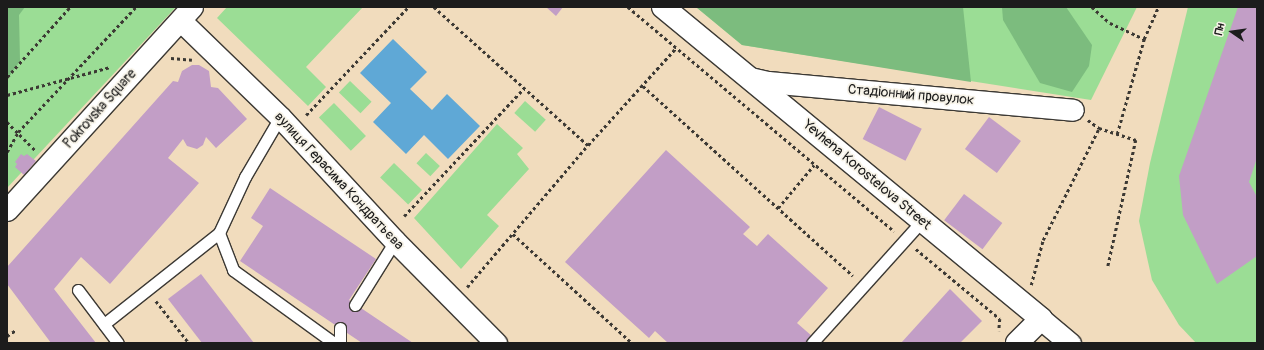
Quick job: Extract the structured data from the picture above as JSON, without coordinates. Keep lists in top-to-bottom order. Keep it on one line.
{"streets":{"street":["Стадіонний провулок","Pokrovska Square","Yevhena Korostelova Street","вулиця Герасима Кондратьєва"]},"crossings":[["Стадіонний провулок","Yevhena Korostelova Street"],["Pokrovska Square","вулиця Герасима Кондратьєва"]],"north":"left"}
